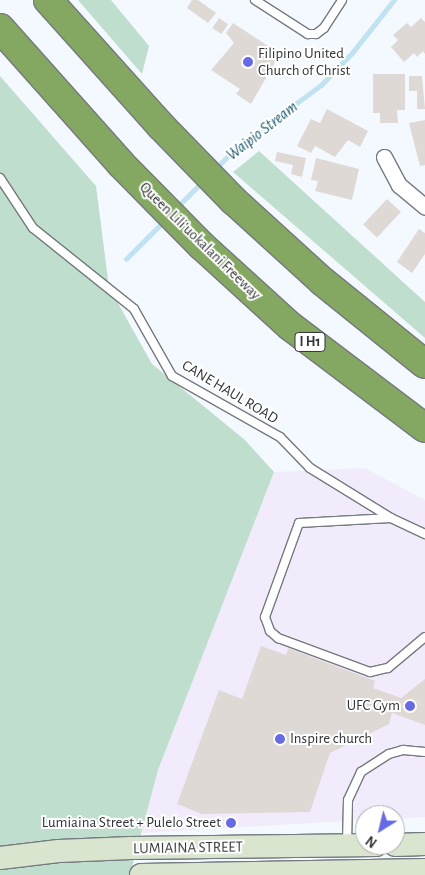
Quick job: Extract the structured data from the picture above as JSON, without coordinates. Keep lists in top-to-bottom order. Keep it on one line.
{"streets":{"highway":["Queen Liliʻuokalani Freeway","I H1"],"main road":["LUMIAINA STREET"],"lane":["CANE HAUL ROAD"]},"water":["Waipio Stream"],"places":["Filipino United Church of Christ","UFC Gym","Inspire church","Lumiaina Street + Pulelo Street"],"north":"bottom left"}
